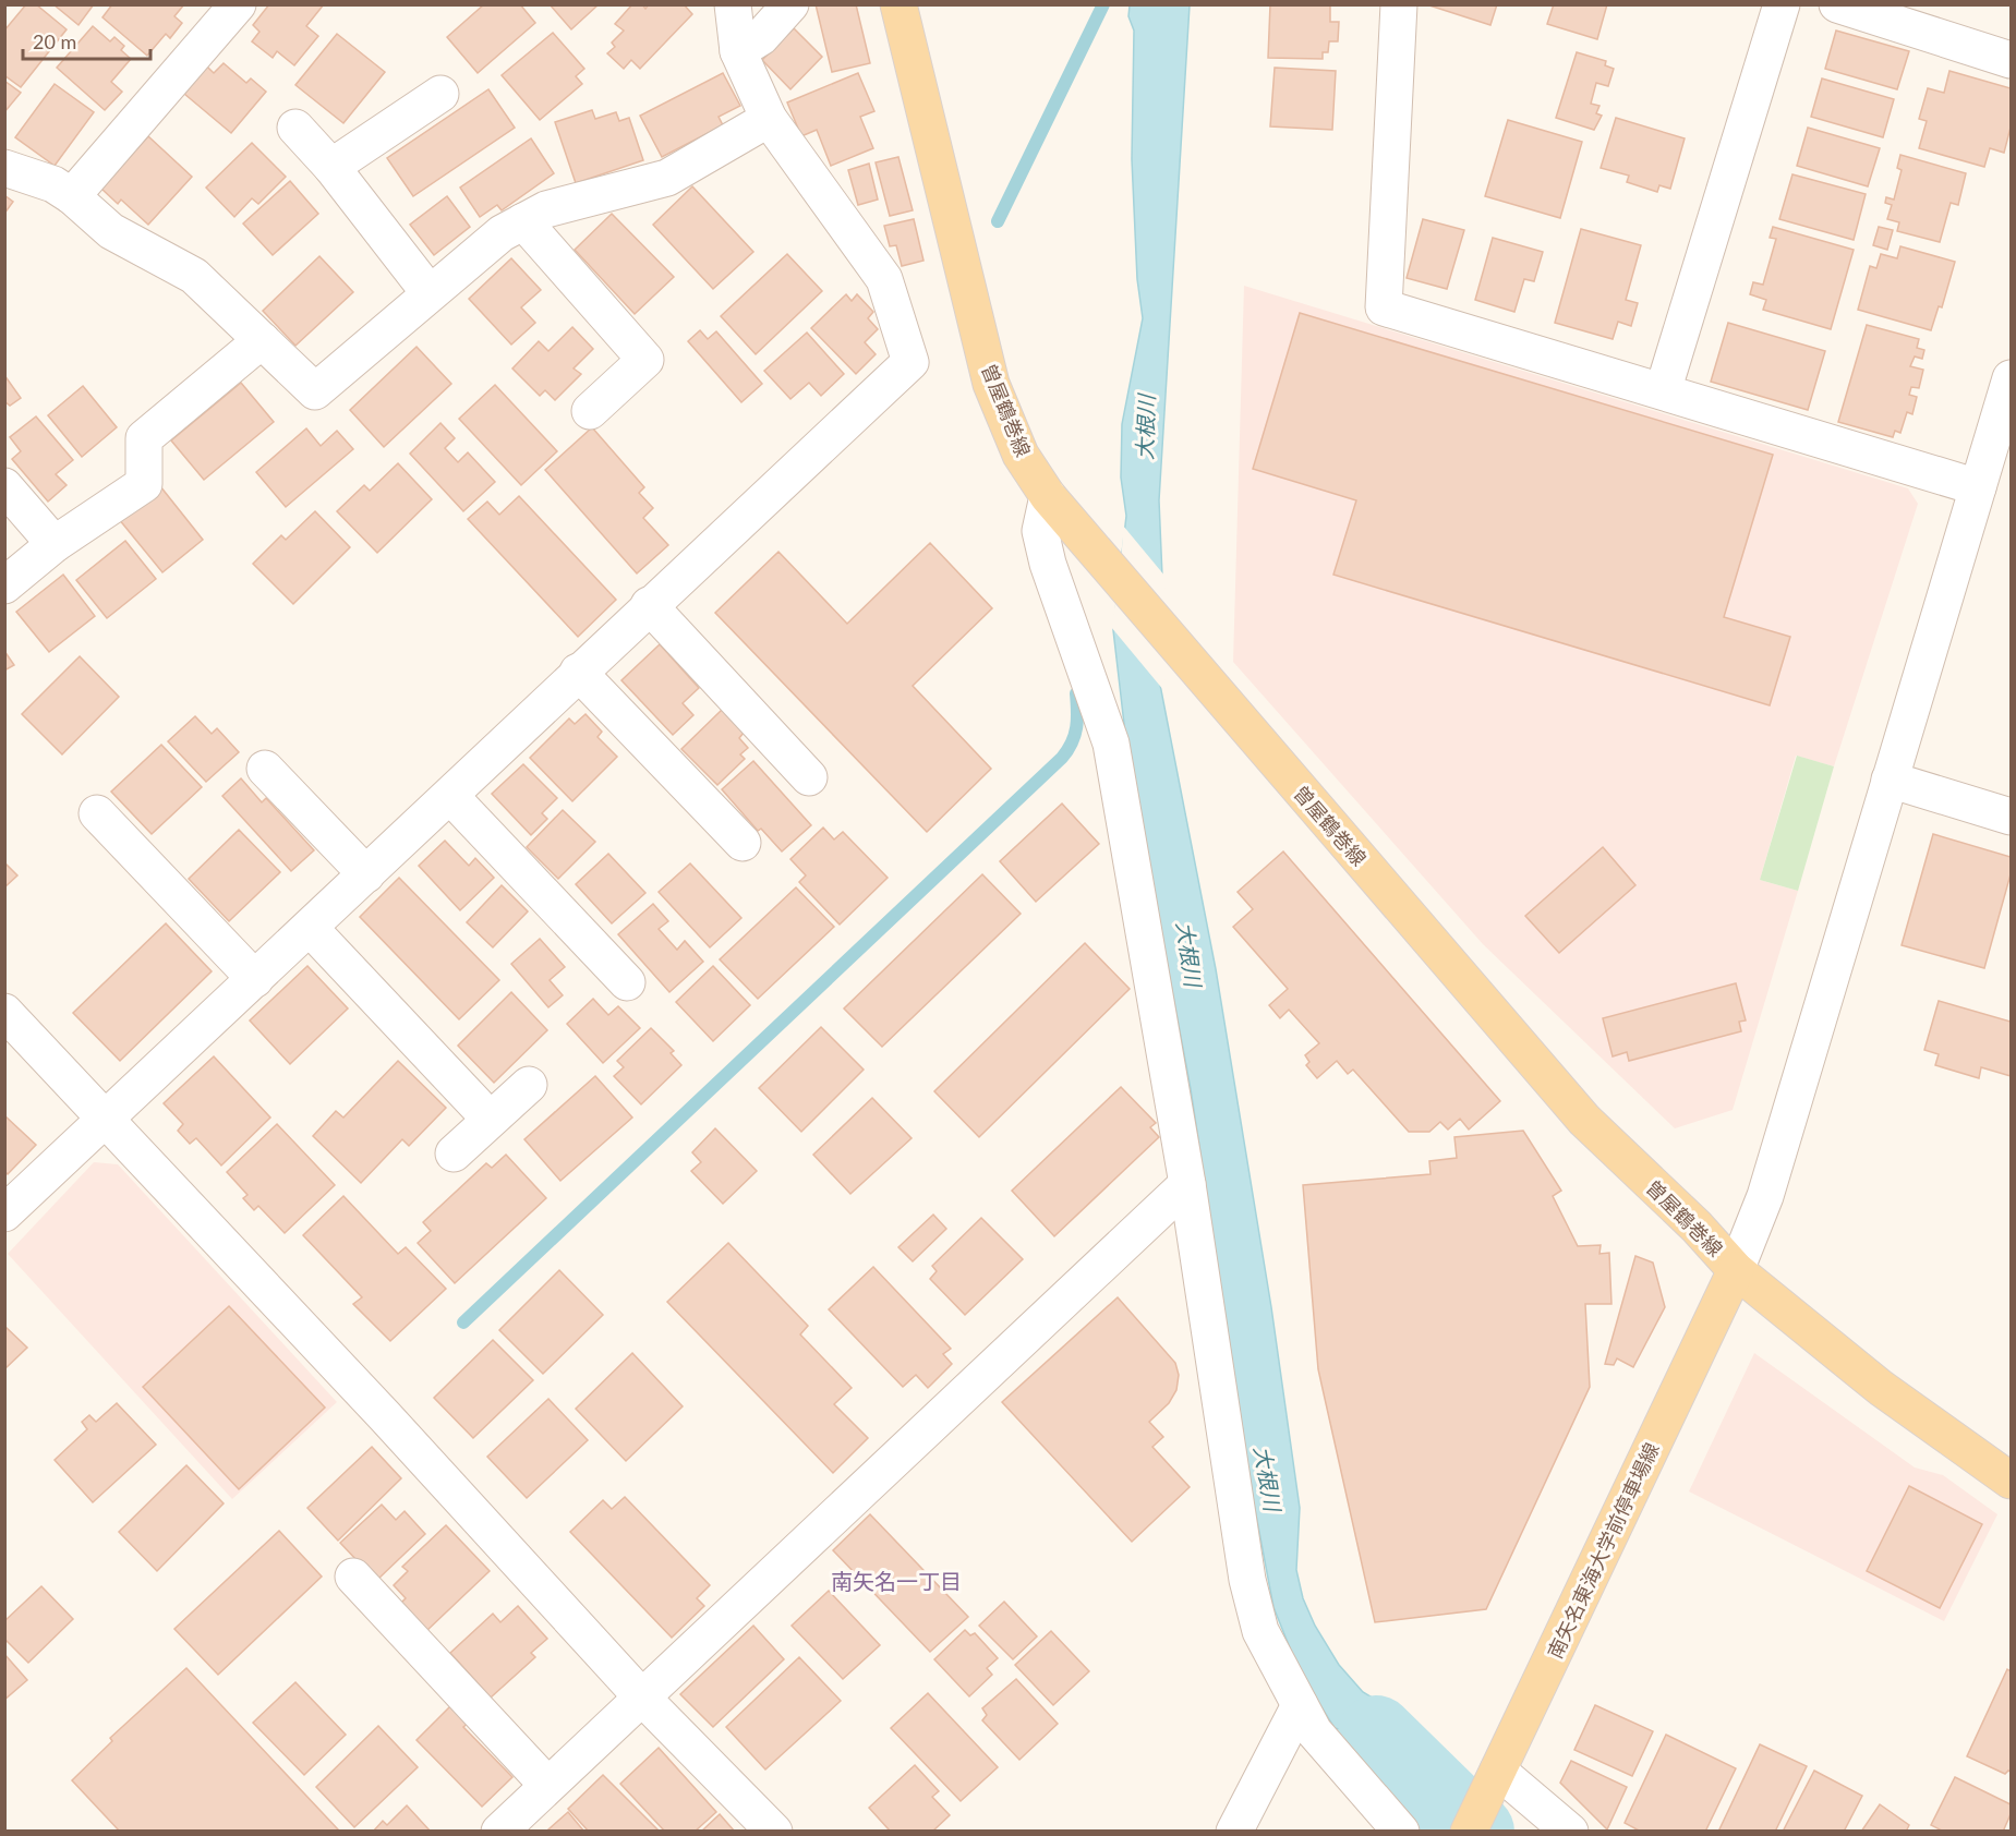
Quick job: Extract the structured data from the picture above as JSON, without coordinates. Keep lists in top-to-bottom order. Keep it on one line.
{"streets":{"main road":["曽屋鶴巻線","南矢名東海大学前停車場線"]},"crossings":[["曽屋鶴巻線","南矢名東海大学前停車場線"]],"districts":["南矢名一丁目"],"water":["大根川"],"scale_bar":"20 m"}
